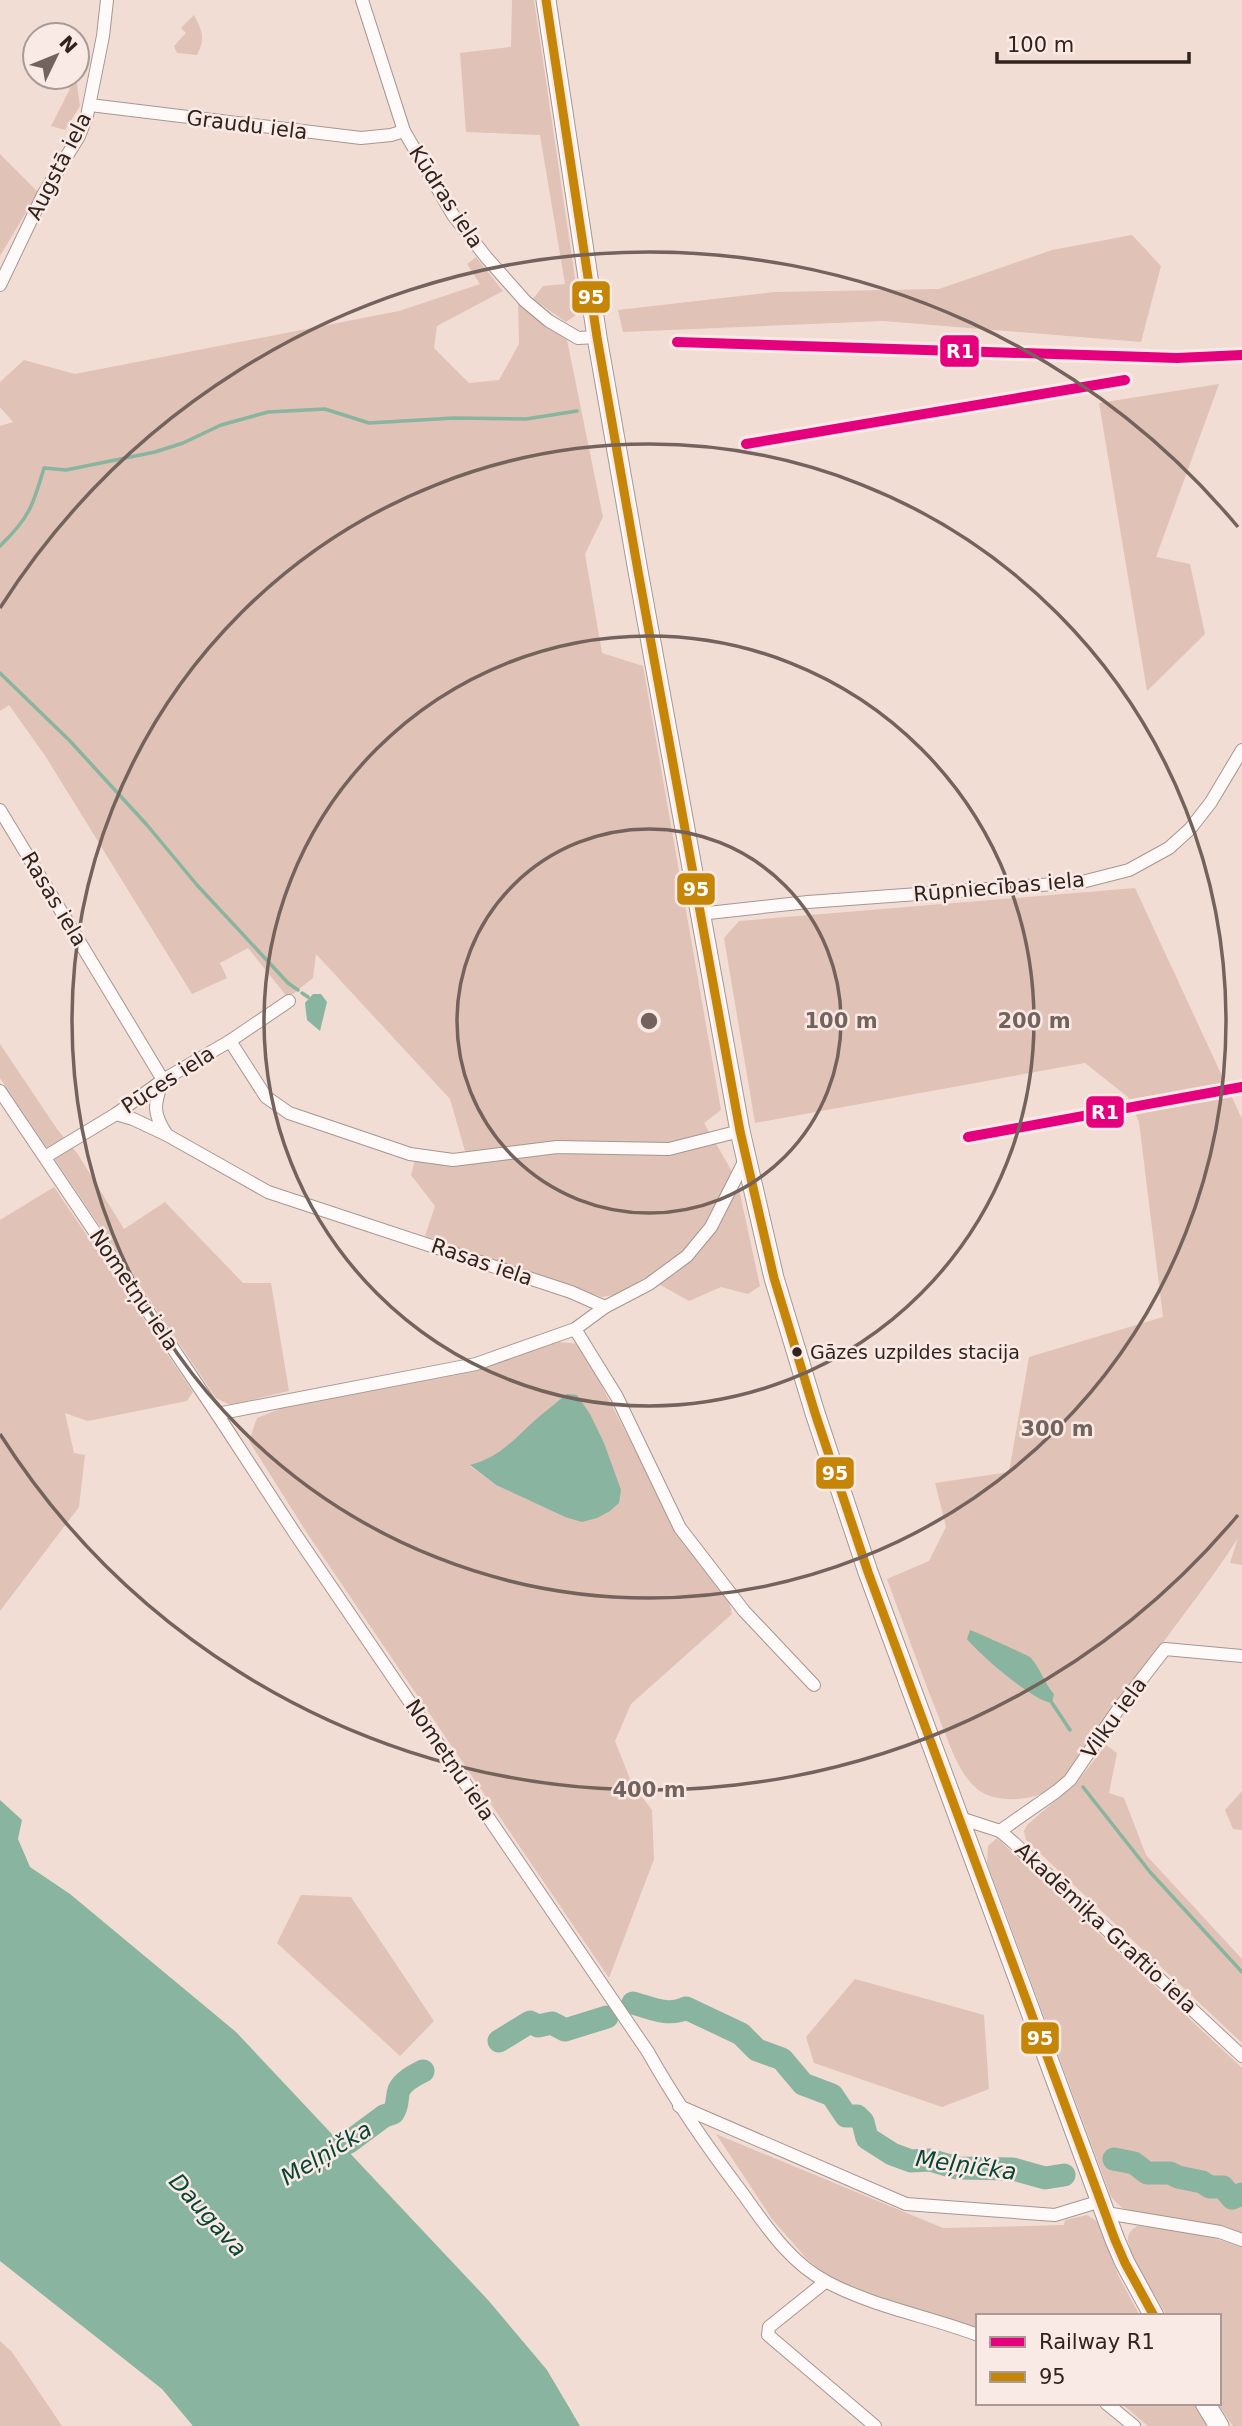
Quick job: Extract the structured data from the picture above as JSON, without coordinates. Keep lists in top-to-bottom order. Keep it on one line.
{"streets":{"street":["Graudu iela","Augstā iela","Kūdras iela","Rūpniecības iela","Rasas iela","Pūces iela","Nometņu iela","Vilku iela","Akadēmiķa Graftio iela"]},"crossings":[["Graudu iela","Augstā iela"],["Graudu iela","Kūdras iela"],["Rasas iela","Pūces iela"],["Pūces iela","Nometņu iela"],["Vilku iela","Akadēmiķa Graftio iela"]],"water":["Meļņička","Daugava"],"places":["Gāzes uzpildes stacija"],"lines":["transit line 95","rail line R1"],"legend":["Railway R1","95"],"scale_bar":"100 m","north":"top right","rings":["100 m","200 m","300 m","400 m"]}
